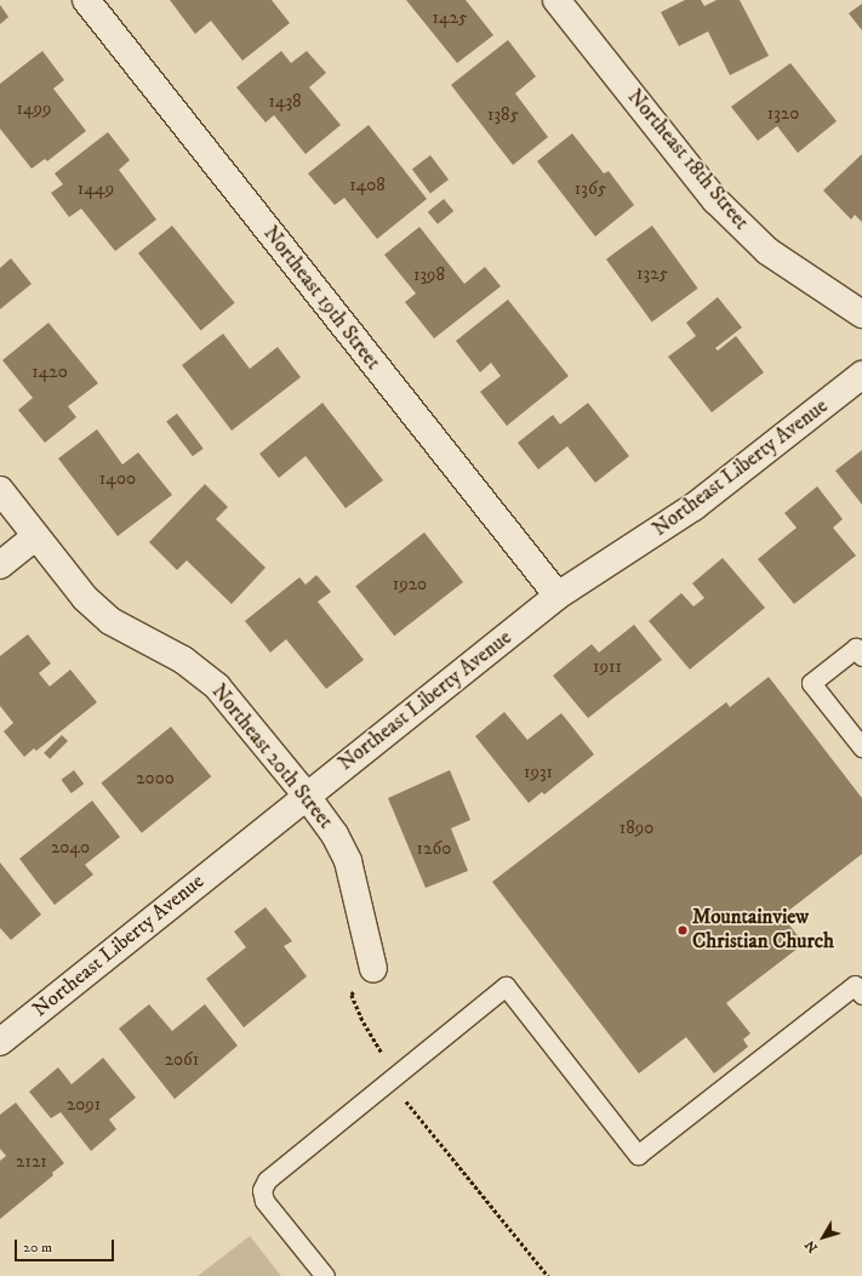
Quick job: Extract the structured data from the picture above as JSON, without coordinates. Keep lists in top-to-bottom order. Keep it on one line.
{"streets":{"street":["Northeast 18th Street","Northeast 19th Street","Northeast Liberty Avenue","Northeast 20th Street"]},"crossings":[["Northeast 19th Street","Northeast Liberty Avenue"],["Northeast Liberty Avenue","Northeast 20th Street"]],"places":["Mountainview Christian Church"],"house_numbers":["1425","1438","1499","1320","1385","1408","1449","1365","1325","1398","1420","1400","1920","1911","1931","2000","1890","2040","1260","2061","2091","2121"],"scale_bar":"20 m","north":"bottom left"}
